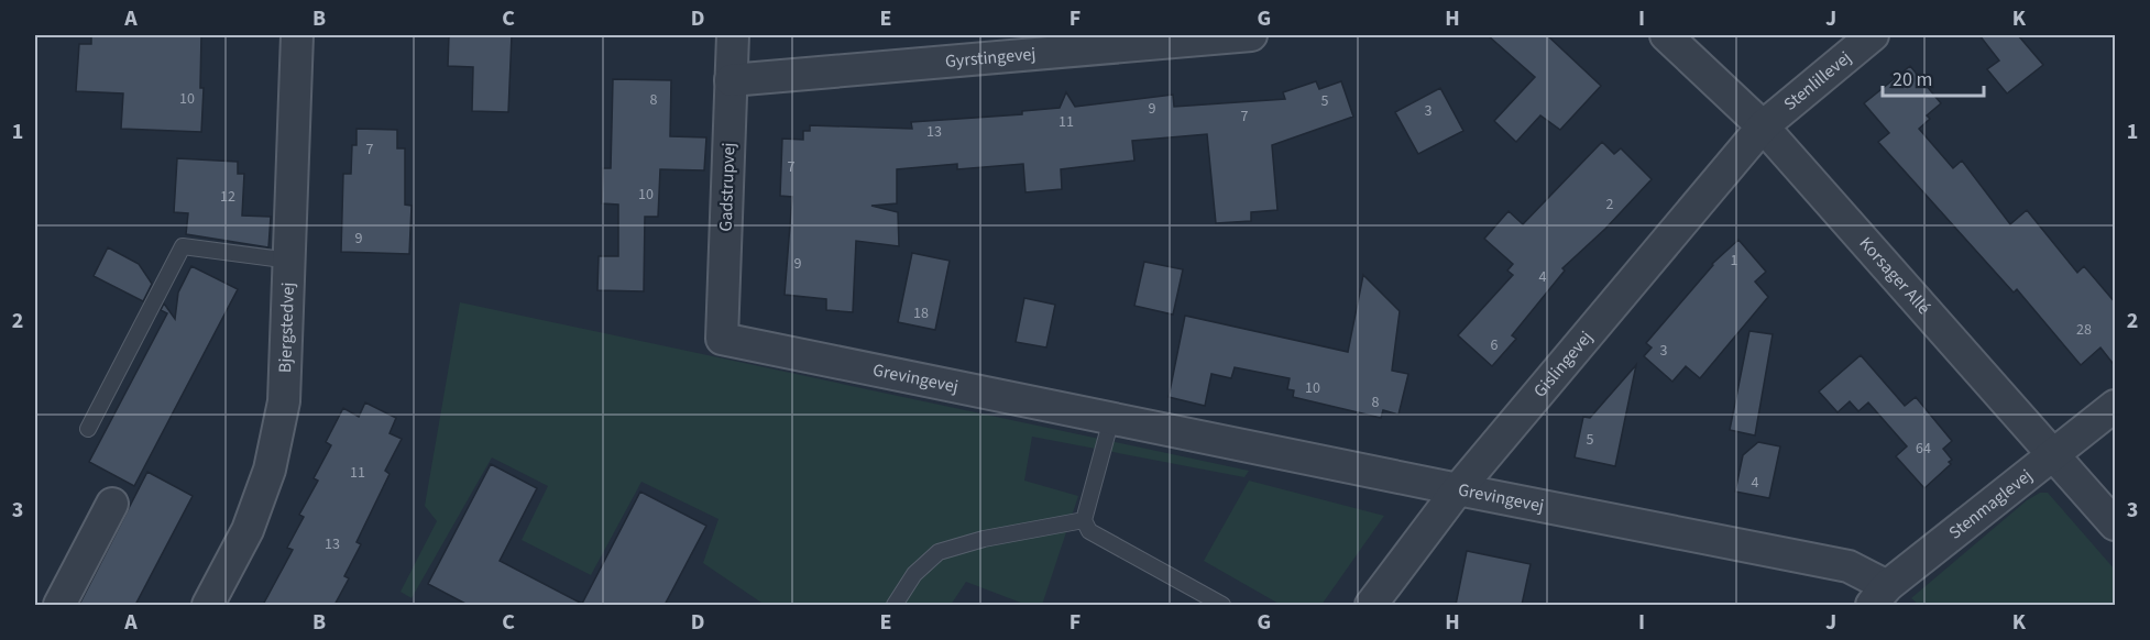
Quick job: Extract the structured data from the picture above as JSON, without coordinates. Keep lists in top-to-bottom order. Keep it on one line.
{"streets":{"street":["Gyrstingevej","Stenlillevej","Gadstrupvej","Korsager Allé","Bjergstedvej","Gislingevej","Grevingevej","Stenmaglevej"]},"crossings":[["Gyrstingevej","Gadstrupvej"],["Stenlillevej","Korsager Allé"],["Stenlillevej","Gislingevej"],["Gadstrupvej","Grevingevej"],["Korsager Allé","Gislingevej"],["Korsager Allé","Stenmaglevej"],["Gislingevej","Grevingevej"],["Grevingevej","Stenmaglevej"]],"house_numbers":["10","8","5","9","3","7","11","13","7","7","10","12","2","9","1","9","4","18","28","6","3","10","8","5","64","11","4","13"],"scale_bar":"20 m","grid":{"columns":["A","B","C","D","E","F","G","H","I","J","K"],"rows":["1","2","3"]}}
